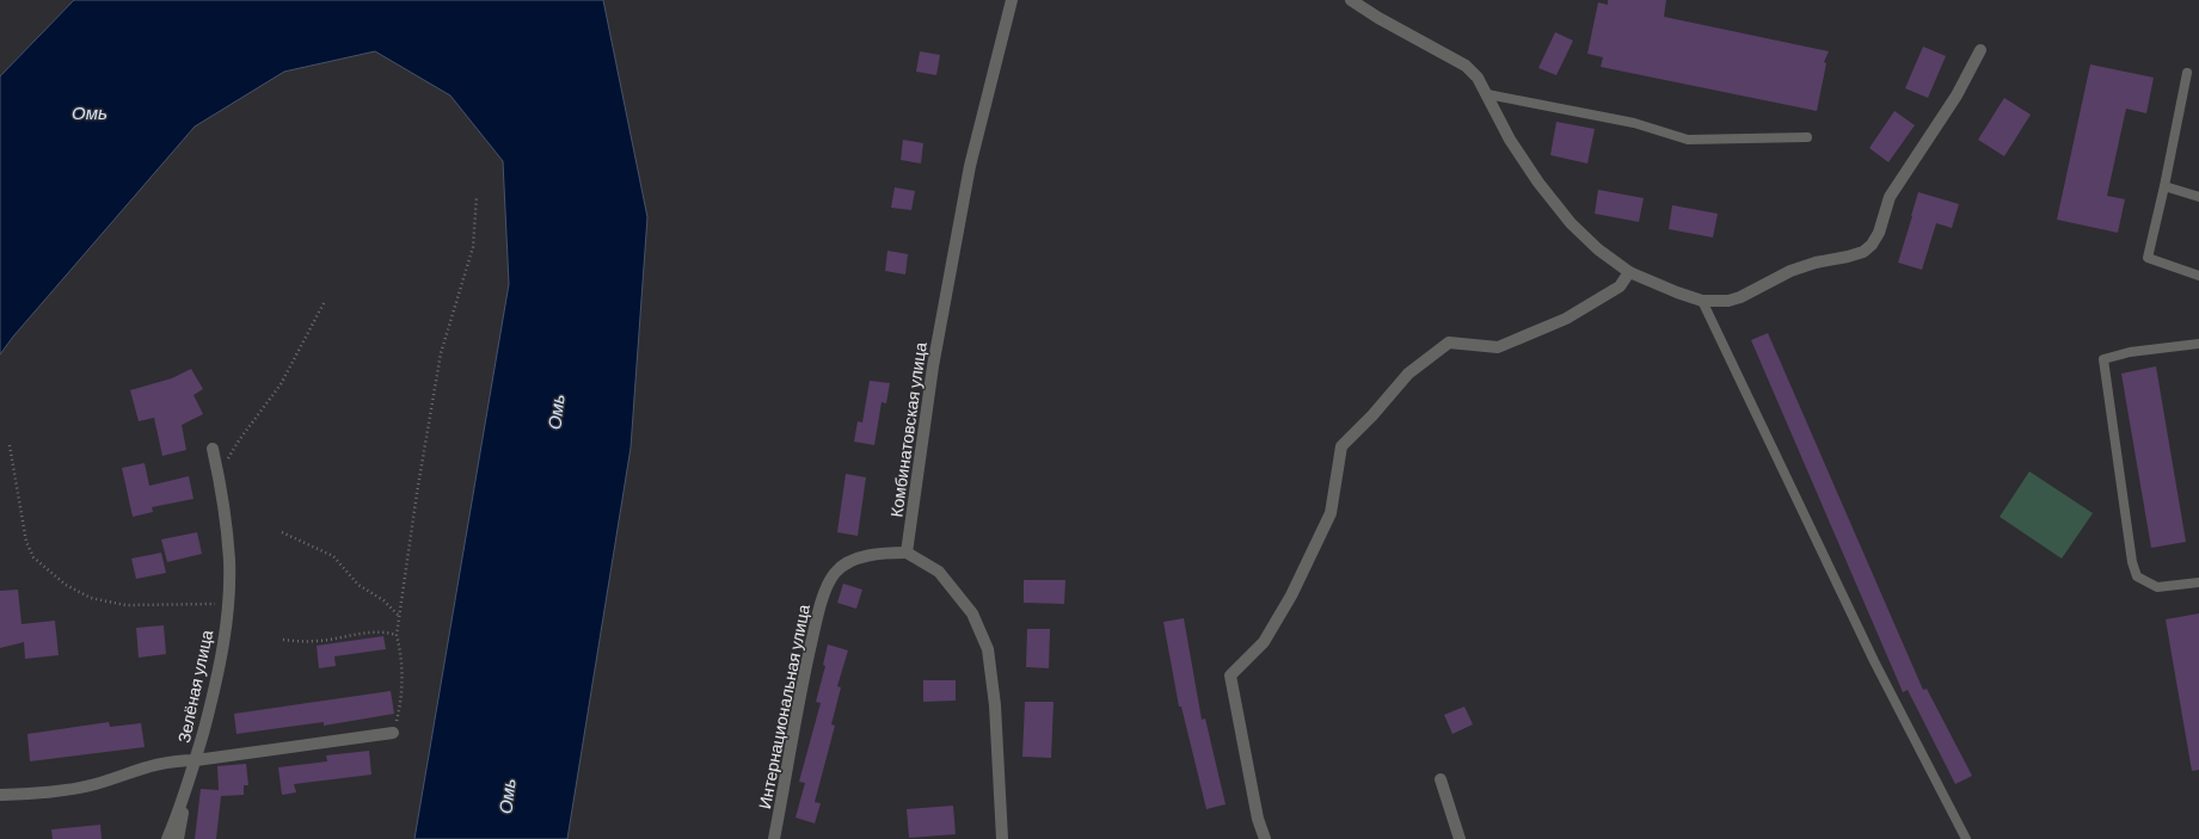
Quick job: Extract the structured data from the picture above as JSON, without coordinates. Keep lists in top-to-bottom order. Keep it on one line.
{"streets":{"street":["Комбинатовская улица","Зелёная улица","Интернациональная улица"]},"crossings":[["Комбинатовская улица","Интернациональная улица"]],"water":["Омь"]}
